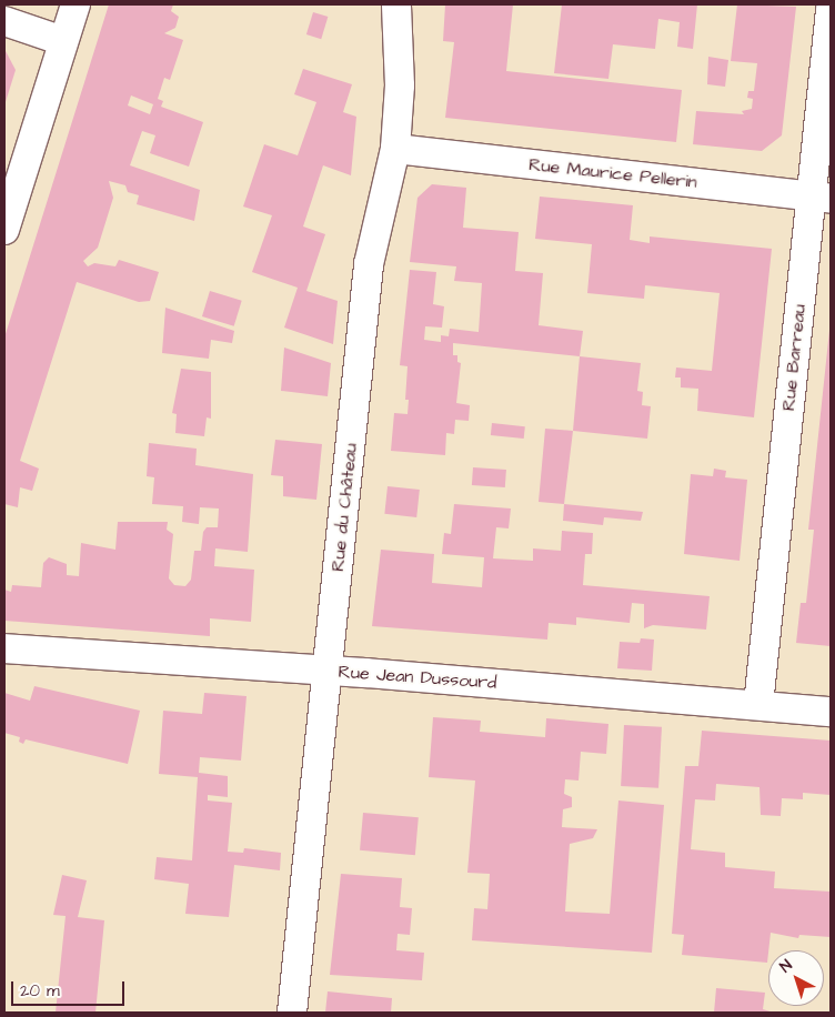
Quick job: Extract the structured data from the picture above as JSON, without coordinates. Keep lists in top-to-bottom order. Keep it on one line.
{"streets":{"street":["Rue Maurice Pellerin","Rue Barreau","Rue du Château","Rue Jean Dussourd"]},"crossings":[["Rue Maurice Pellerin","Rue Barreau"],["Rue Maurice Pellerin","Rue du Château"],["Rue Barreau","Rue Jean Dussourd"],["Rue du Château","Rue Jean Dussourd"]],"scale_bar":"20 m","north":"top left"}
